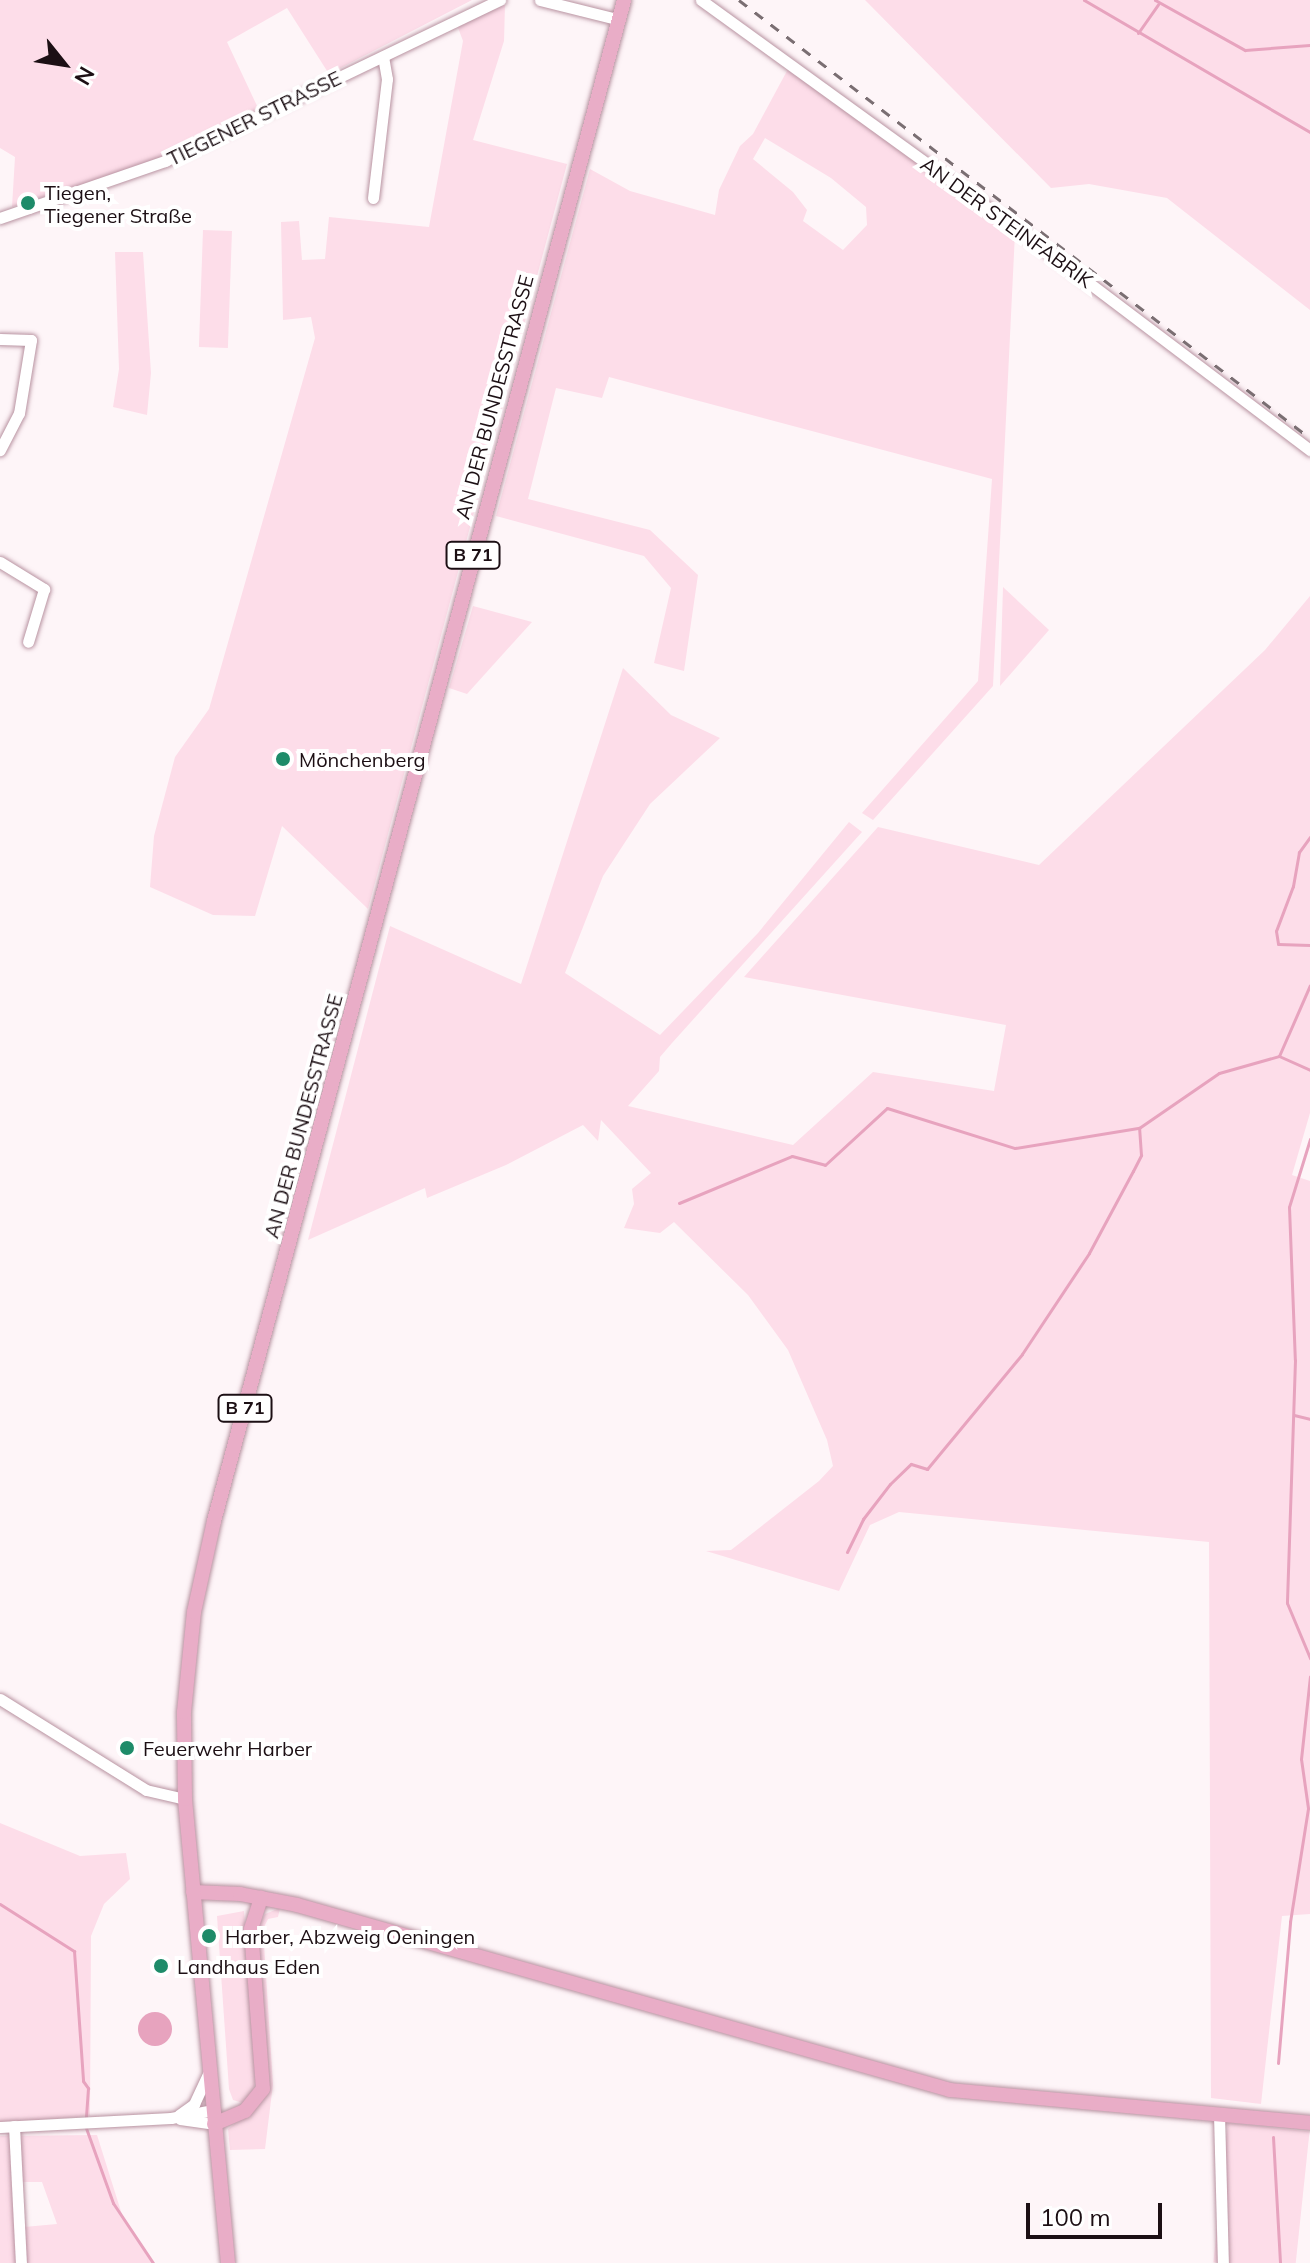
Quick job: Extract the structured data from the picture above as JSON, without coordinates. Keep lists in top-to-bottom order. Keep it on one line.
{"streets":{"main road":["AN DER BUNDESSTRASSE","B 71"],"street":["TIEGENER STRASSE","AN DER STEINFABRIK"]},"places":["Tiegen, Tiegener Straße","Mönchenberg","Feuerwehr Harber","Harber, Abzweig Oeningen","Landhaus Eden"],"scale_bar":"100 m","north":"bottom right"}
